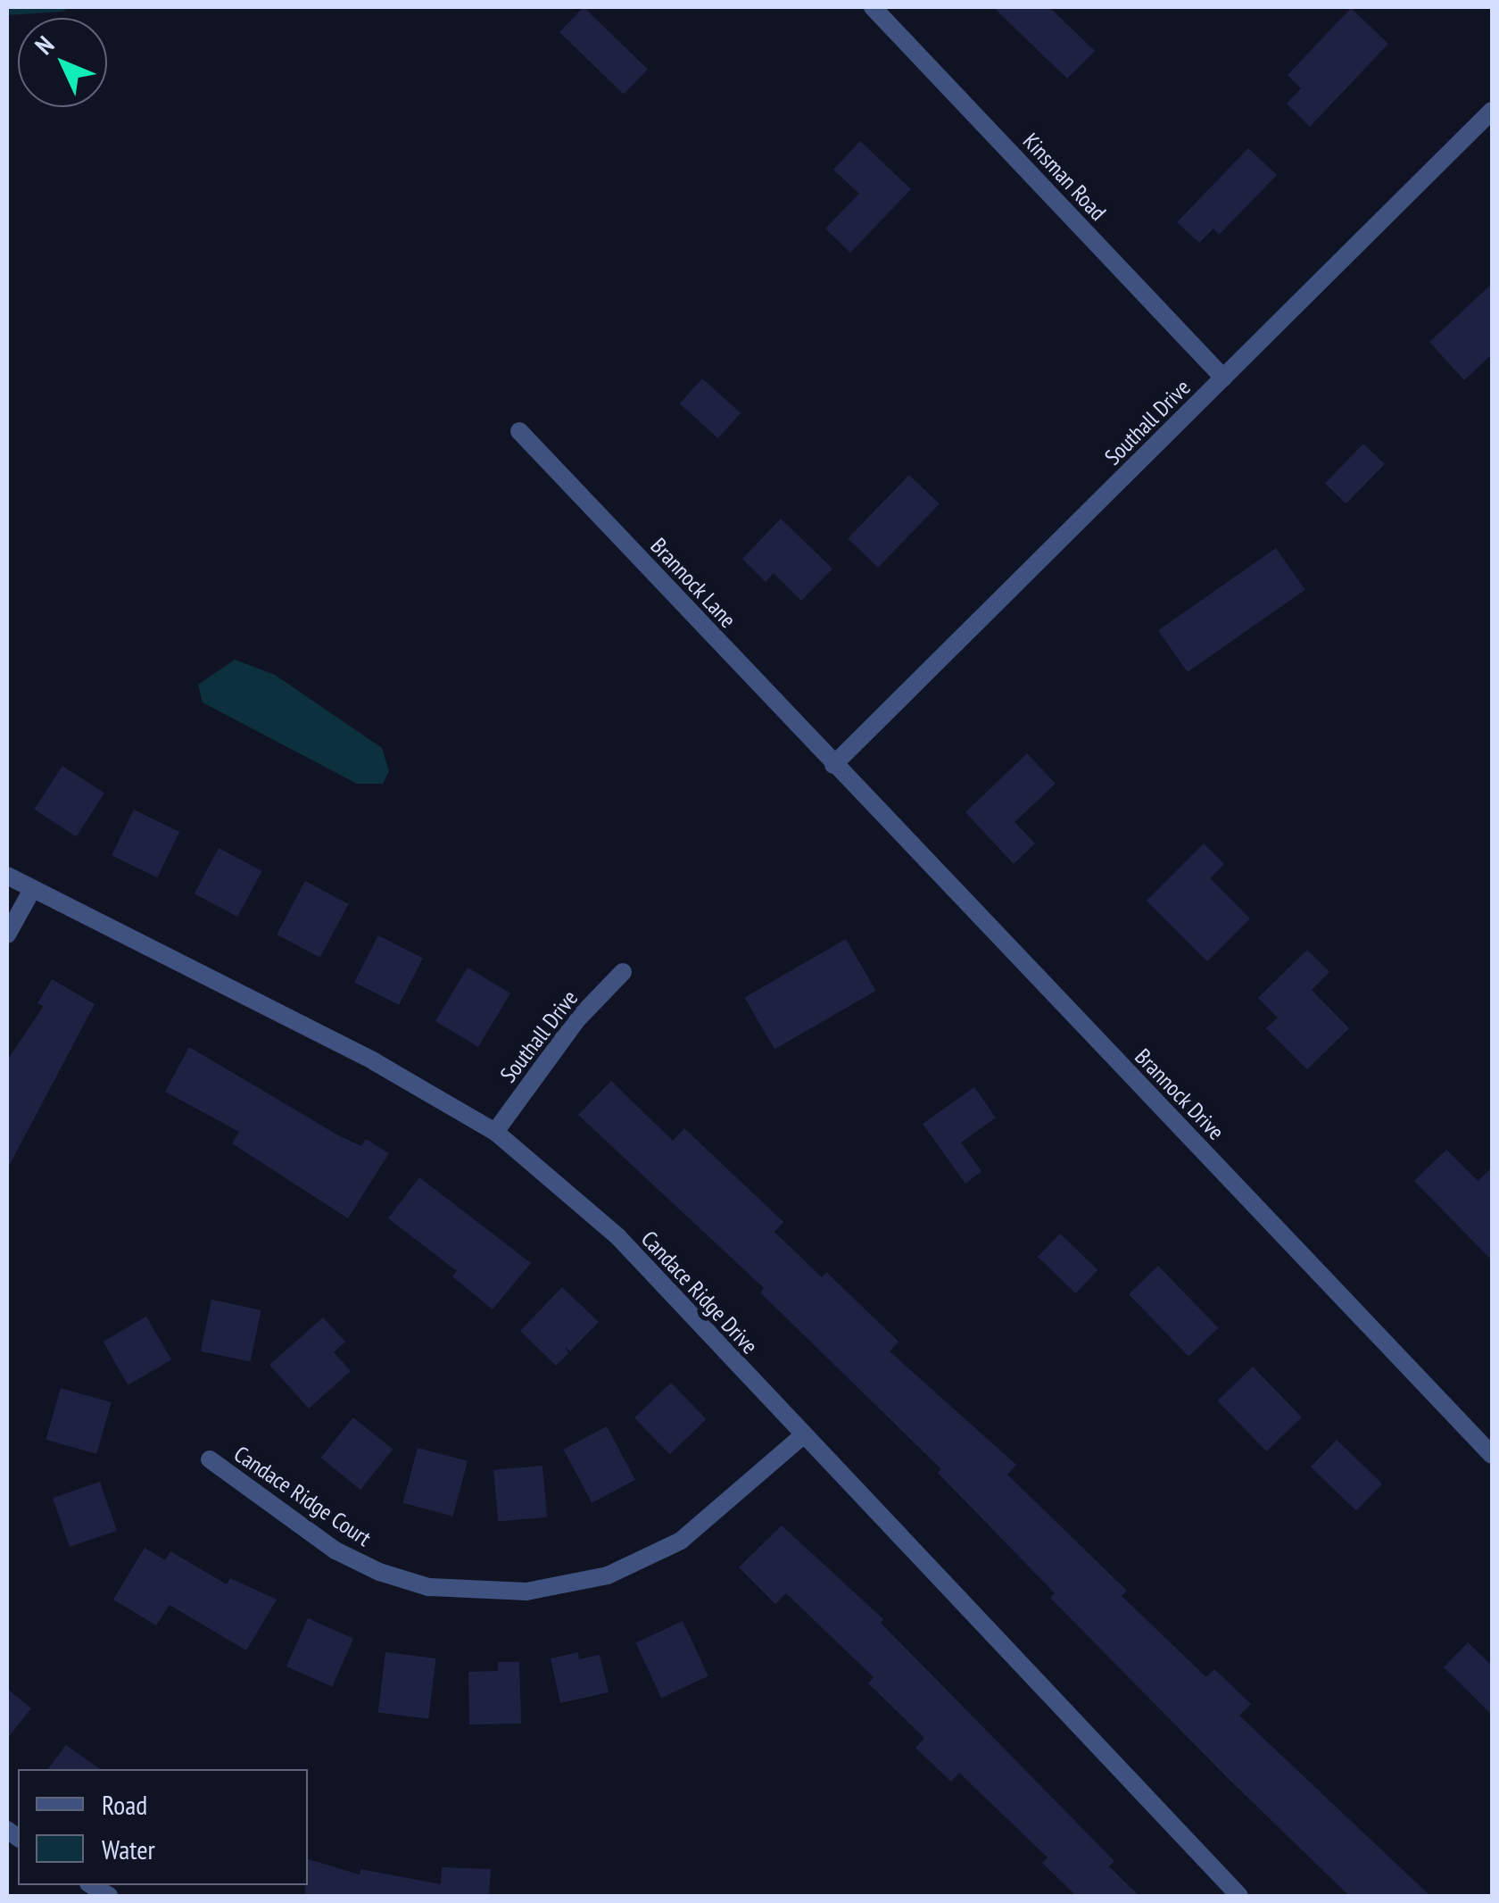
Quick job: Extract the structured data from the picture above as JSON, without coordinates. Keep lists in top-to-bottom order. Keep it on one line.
{"streets":{"street":["Kinsman Road","Southall Drive","Brannock Lane","Brannock Drive","Candace Ridge Drive","Candace Ridge Court"]},"crossings":[["Kinsman Road","Southall Drive"],["Southall Drive","Brannock Lane"],["Southall Drive","Brannock Drive"],["Southall Drive","Candace Ridge Drive"],["Brannock Lane","Brannock Drive"],["Candace Ridge Drive","Candace Ridge Court"]],"legend":["Road","Water"],"north":"top left"}
